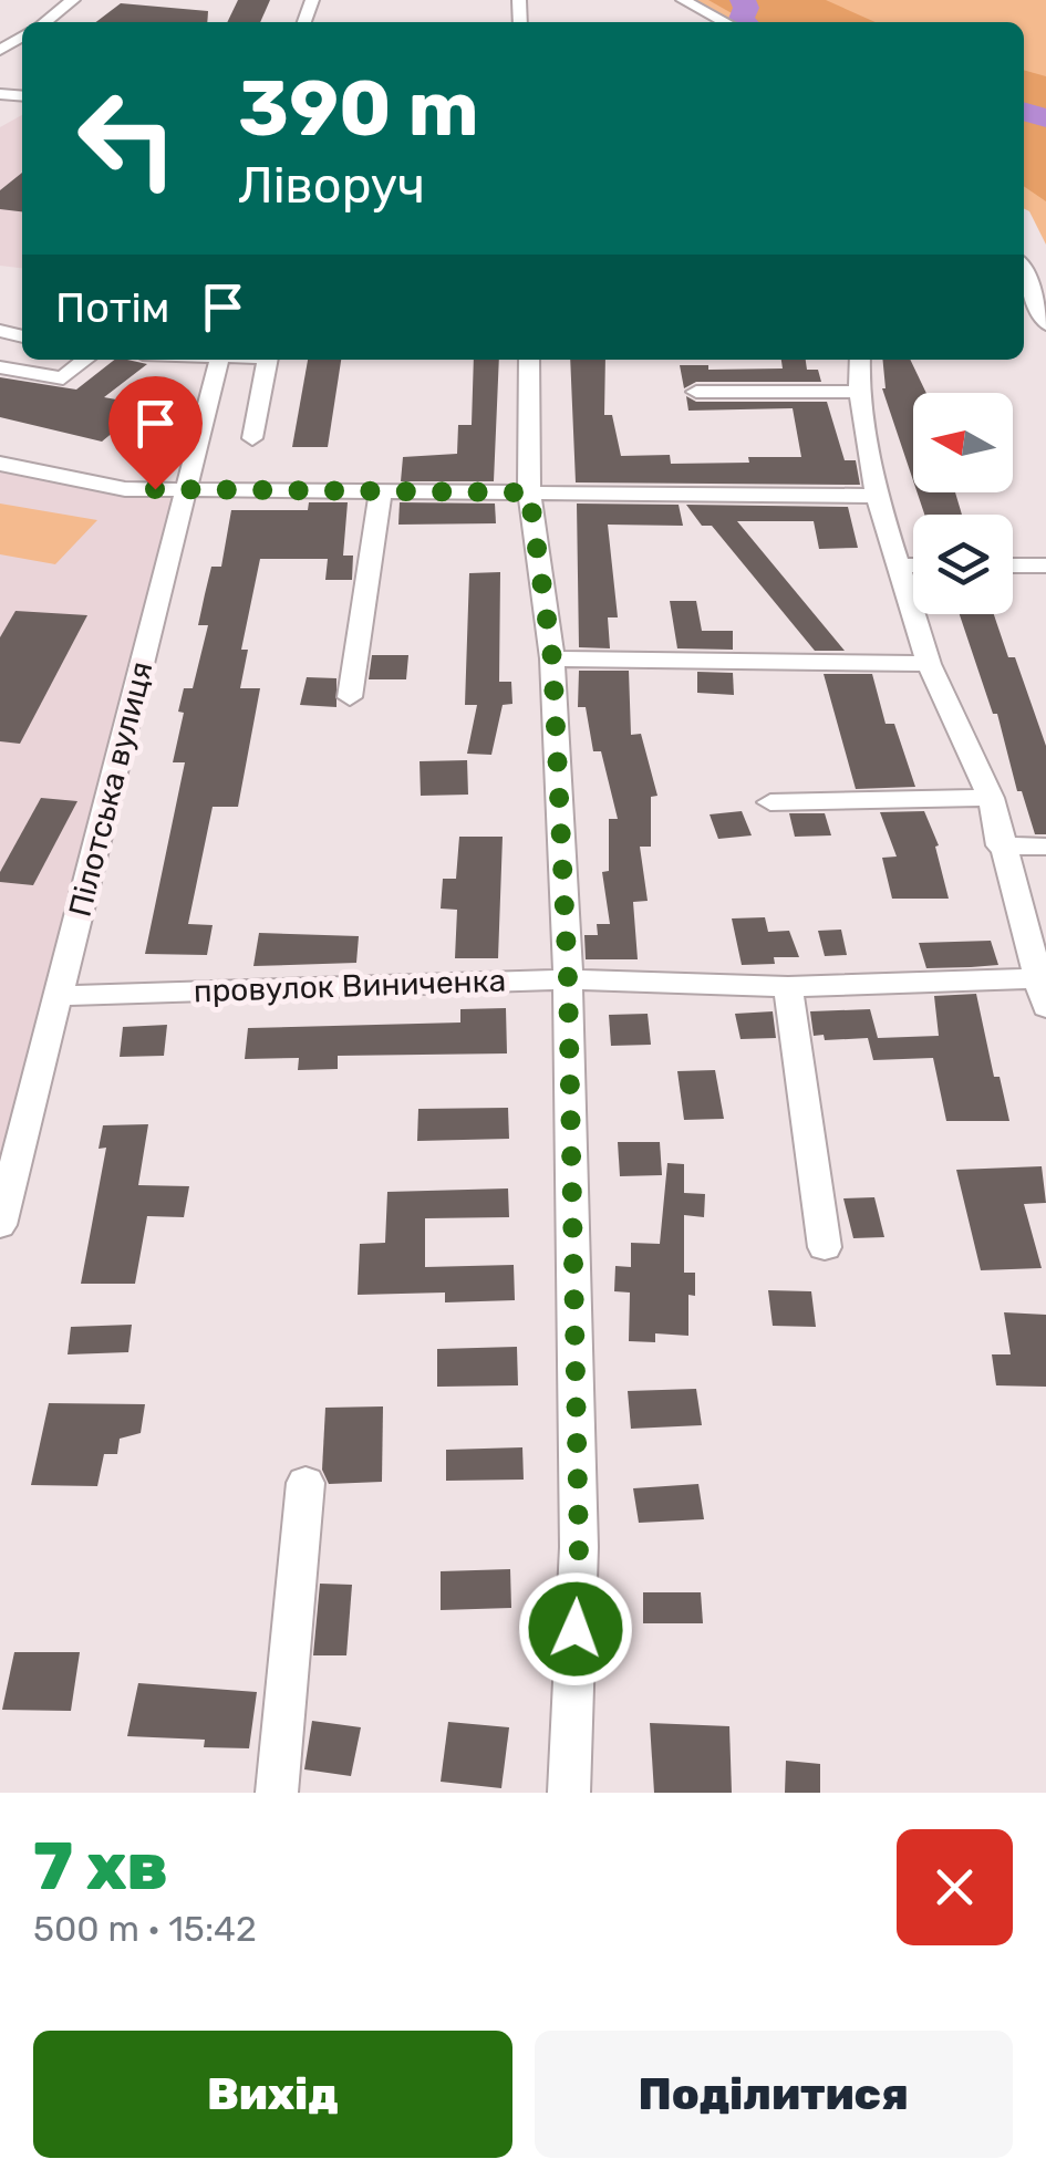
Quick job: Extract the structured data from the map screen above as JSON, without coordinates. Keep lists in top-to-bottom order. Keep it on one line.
{"streets":{"street":["Пілотська вулиця","провулок Виниченка"]},"crossings":[["Пілотська вулиця","провулок Виниченка"]],"north":"left","page":{"turn":["390 m","Ліворуч"],"then":"Потім","heading":["7 хв","500 m · 15:42"],"buttons":["Вихід","Поділитися"]}}
